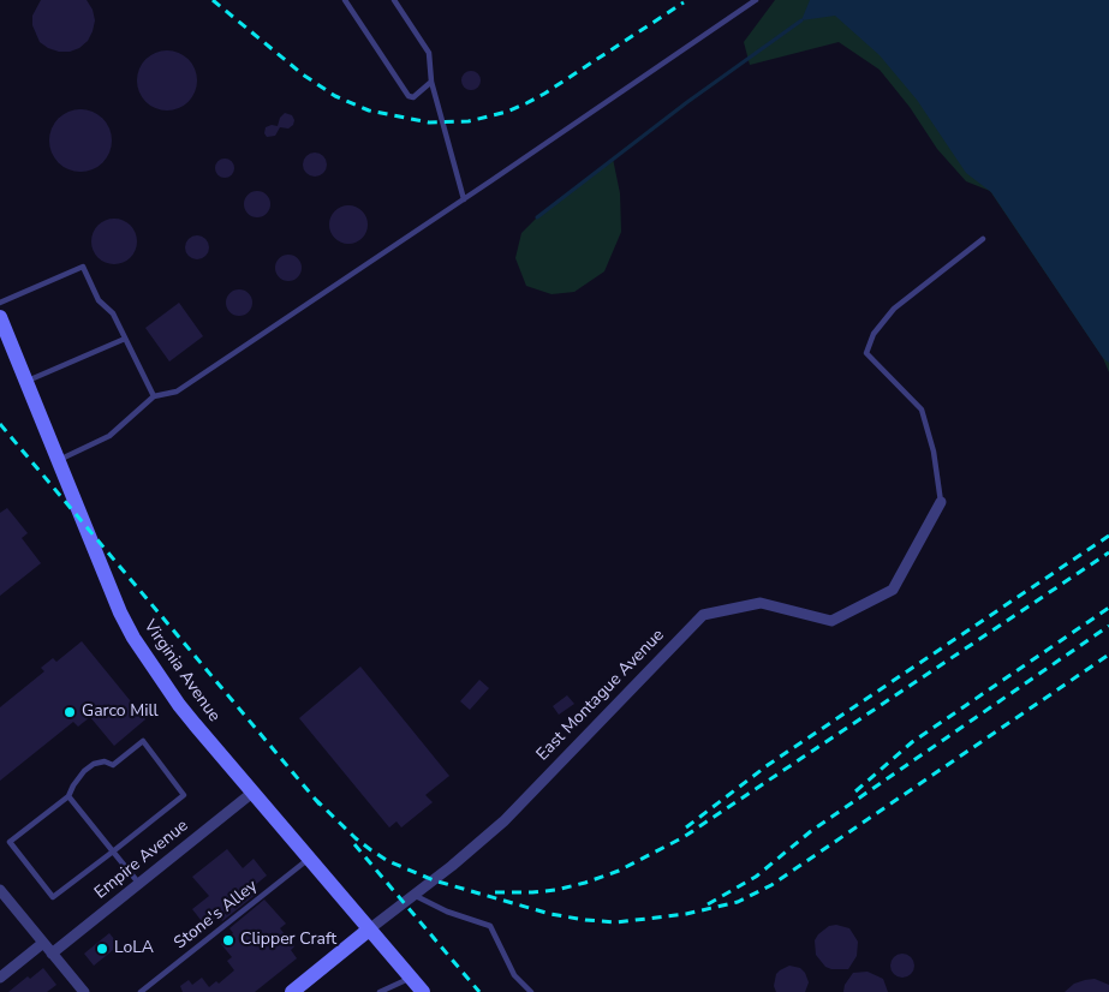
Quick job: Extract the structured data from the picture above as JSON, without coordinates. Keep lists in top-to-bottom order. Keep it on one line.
{"streets":{"main road":["Virginia Avenue","East Montague Avenue"],"street":["Empire Avenue"],"lane":["Stone's Alley"]},"crossings":[["Virginia Avenue","East Montague Avenue"],["Virginia Avenue","Empire Avenue"],["Virginia Avenue","Stone's Alley"]],"places":["Garco Mill","Clipper Craft","LoLA"]}
